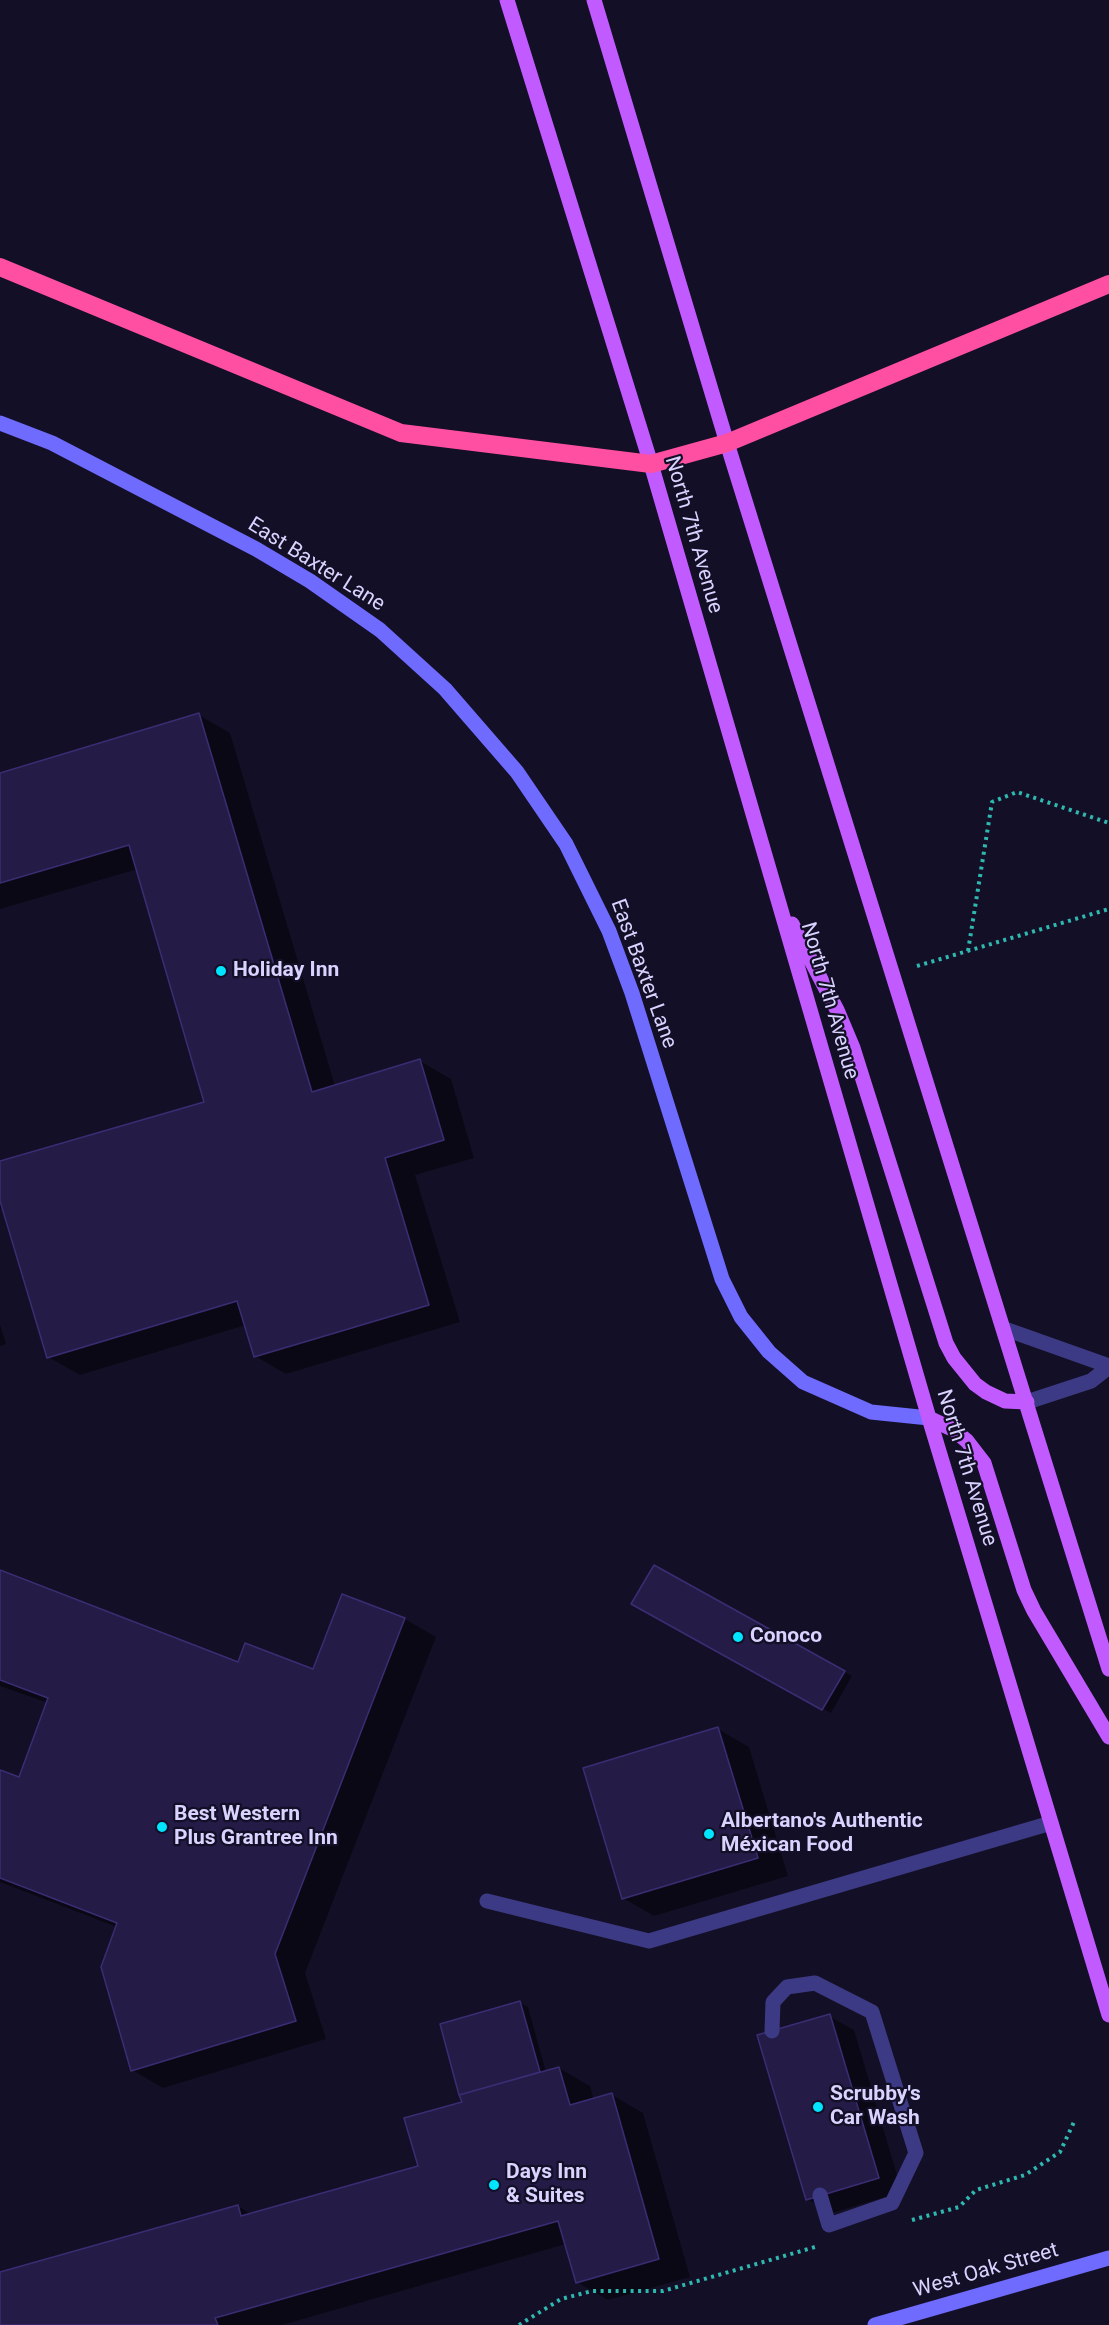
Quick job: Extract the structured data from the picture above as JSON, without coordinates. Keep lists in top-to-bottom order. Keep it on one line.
{"streets":{"main road":["North 7th Avenue","East Baxter Lane","West Oak Street"]},"crossings":[["North 7th Avenue","East Baxter Lane"]],"places":["Holiday Inn","Conoco","Best Western Plus Grantree Inn","Albertano's Authentic Méxican Food","Scrubby's Car Wash","Days Inn & Suites"]}
